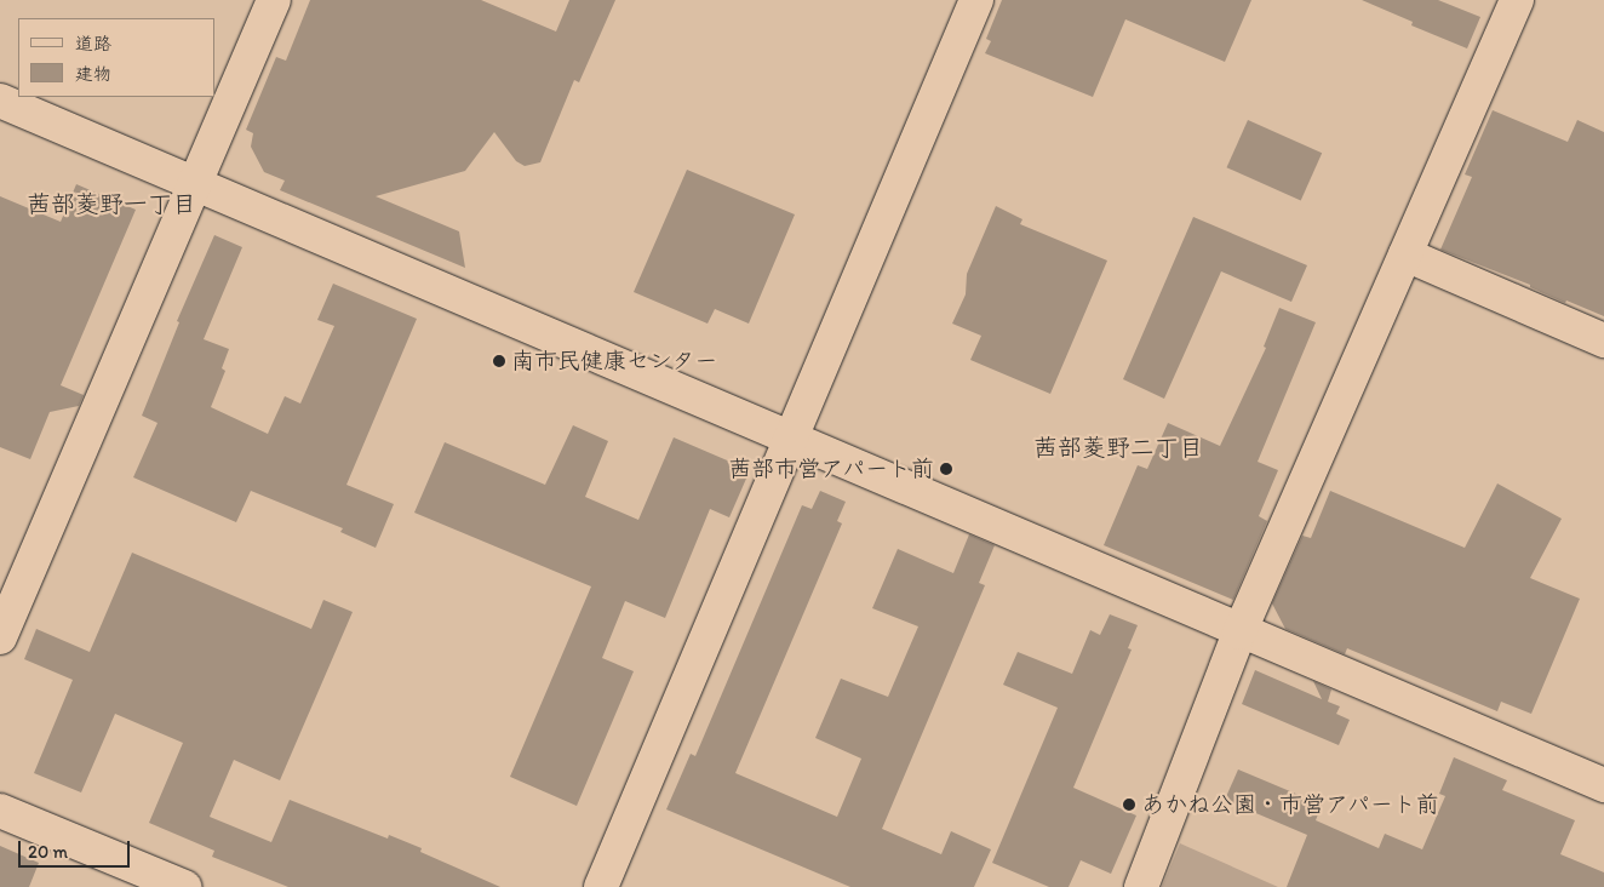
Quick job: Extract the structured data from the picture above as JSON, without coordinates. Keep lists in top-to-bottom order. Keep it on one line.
{"districts":["茜部菱野一丁目","茜部菱野二丁目"],"places":["南市民健康センター","茜部市営アパート前","あかね公園・市営アパート前"],"legend":["道路","建物"],"scale_bar":"20 m"}
